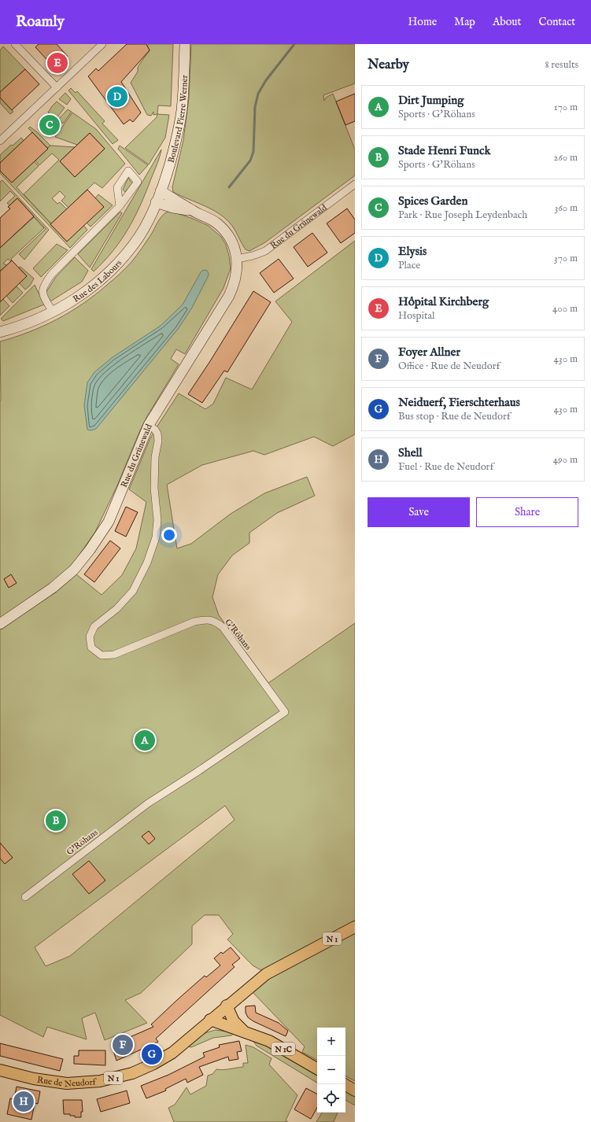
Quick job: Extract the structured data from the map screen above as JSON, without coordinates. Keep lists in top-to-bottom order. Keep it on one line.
{"streets":{"main road":["Boulevard Pierre Werner","Rue du Grünewald","Rue des Labours","N 1","N 1C","Rue de Neudorf"],"street":["G'Röhans"]},"crossings":[["Boulevard Pierre Werner","Rue du Grünewald"],["Boulevard Pierre Werner","Rue des Labours"],["Rue du Grünewald","Rue des Labours"],["Rue du Grünewald","G'Röhans"],["N 1C","Rue de Neudorf"]],"page":{"header":"Roamly","nav":["Home","Map","About","Contact"],"heading":["Nearby","8 results"],"pins":["E","D","C","A","B","F","G","H"],"list":[{"mark":"A","name":"Dirt Jumping","note":"Sports · G'Röhans","value":"170 m"},{"mark":"B","name":"Stade Henri Funck","note":"Sports · G'Röhans","value":"260 m"},{"mark":"C","name":"Spices Garden","note":"Park · Rue Joseph Leydenbach","value":"360 m"},{"mark":"D","name":"Elysis","note":"Place","value":"370 m"},{"mark":"E","name":"Hôpital Kirchberg","note":"Hospital","value":"400 m"},{"mark":"F","name":"Foyer Allner","note":"Office · Rue de Neudorf","value":"430 m"},{"mark":"G","name":"Neiduerf, Fierschterhaus","note":"Bus stop · Rue de Neudorf","value":"430 m"},{"mark":"H","name":"Shell","note":"Fuel · Rue de Neudorf","value":"490 m"}],"buttons":["Save","Share"],"map_buttons":["+","−"]}}
